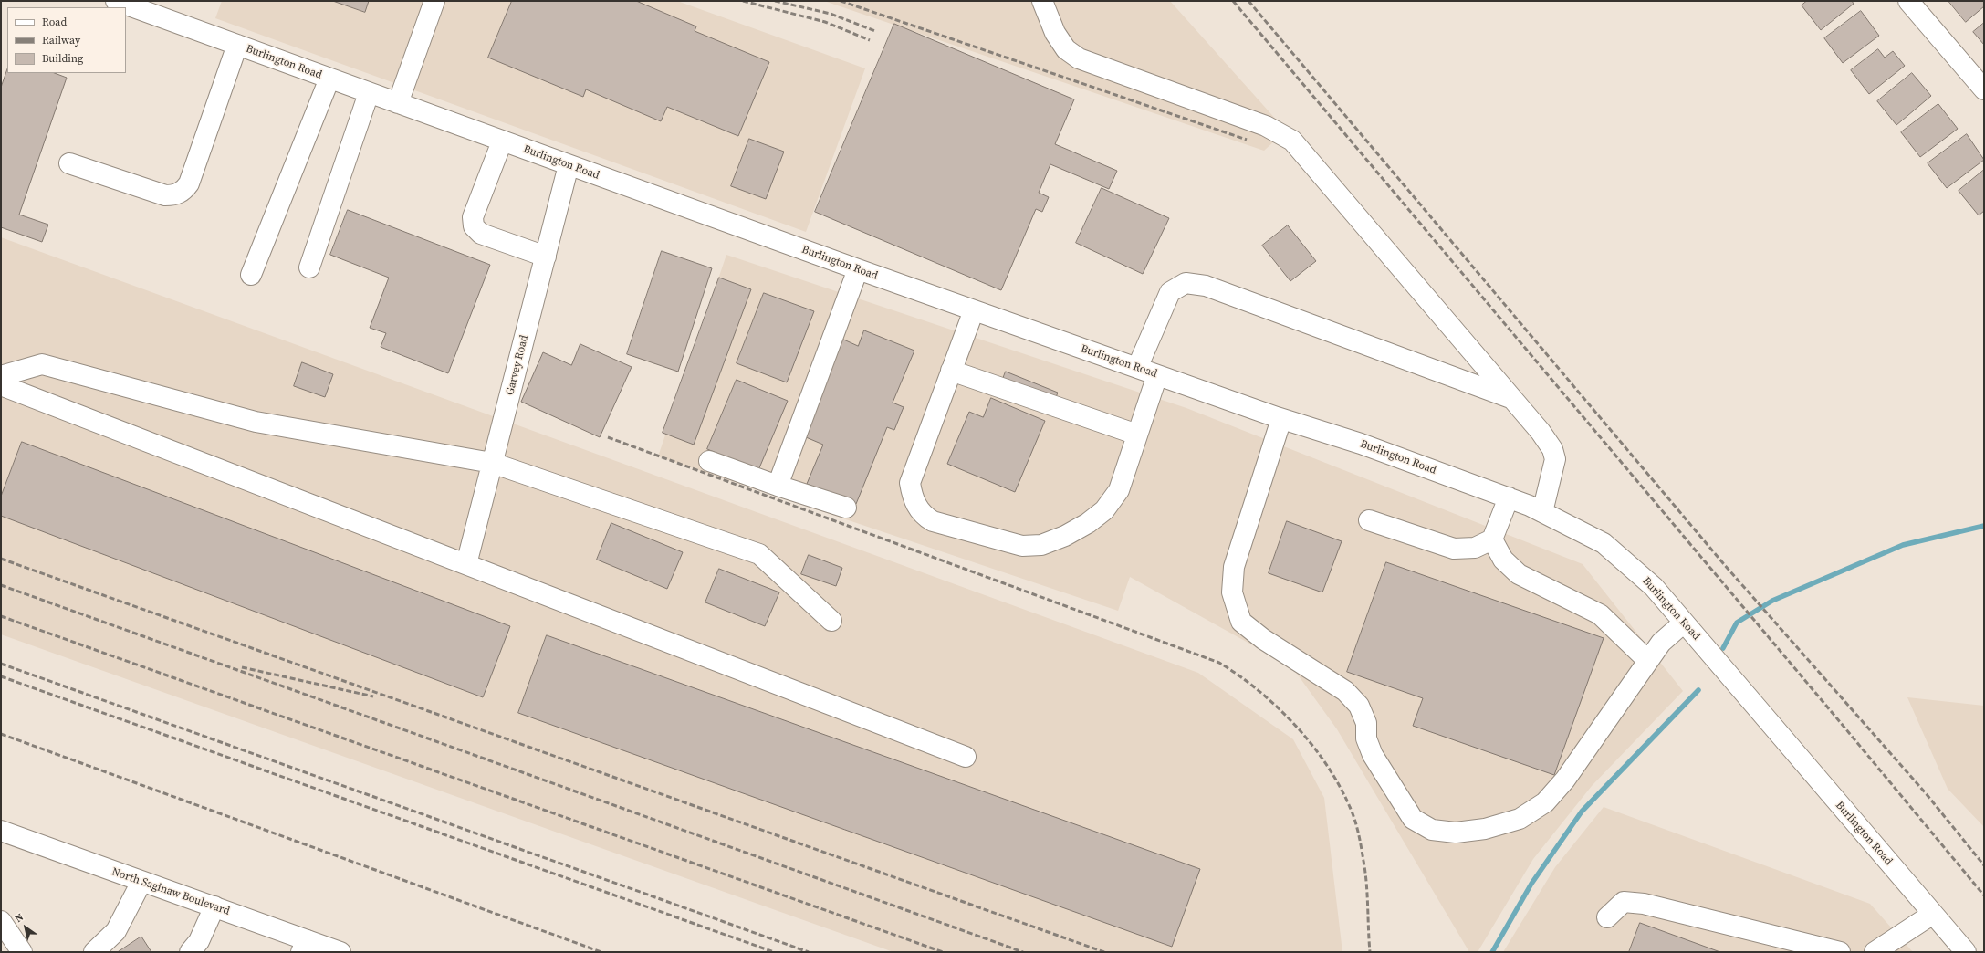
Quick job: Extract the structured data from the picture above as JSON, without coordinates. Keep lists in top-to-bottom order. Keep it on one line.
{"streets":{"street":["Burlington Road","Garvey Road","North Saginaw Boulevard"]},"crossings":[["Burlington Road","Garvey Road"]],"legend":["Road","Railway","Building"],"north":"top left"}
